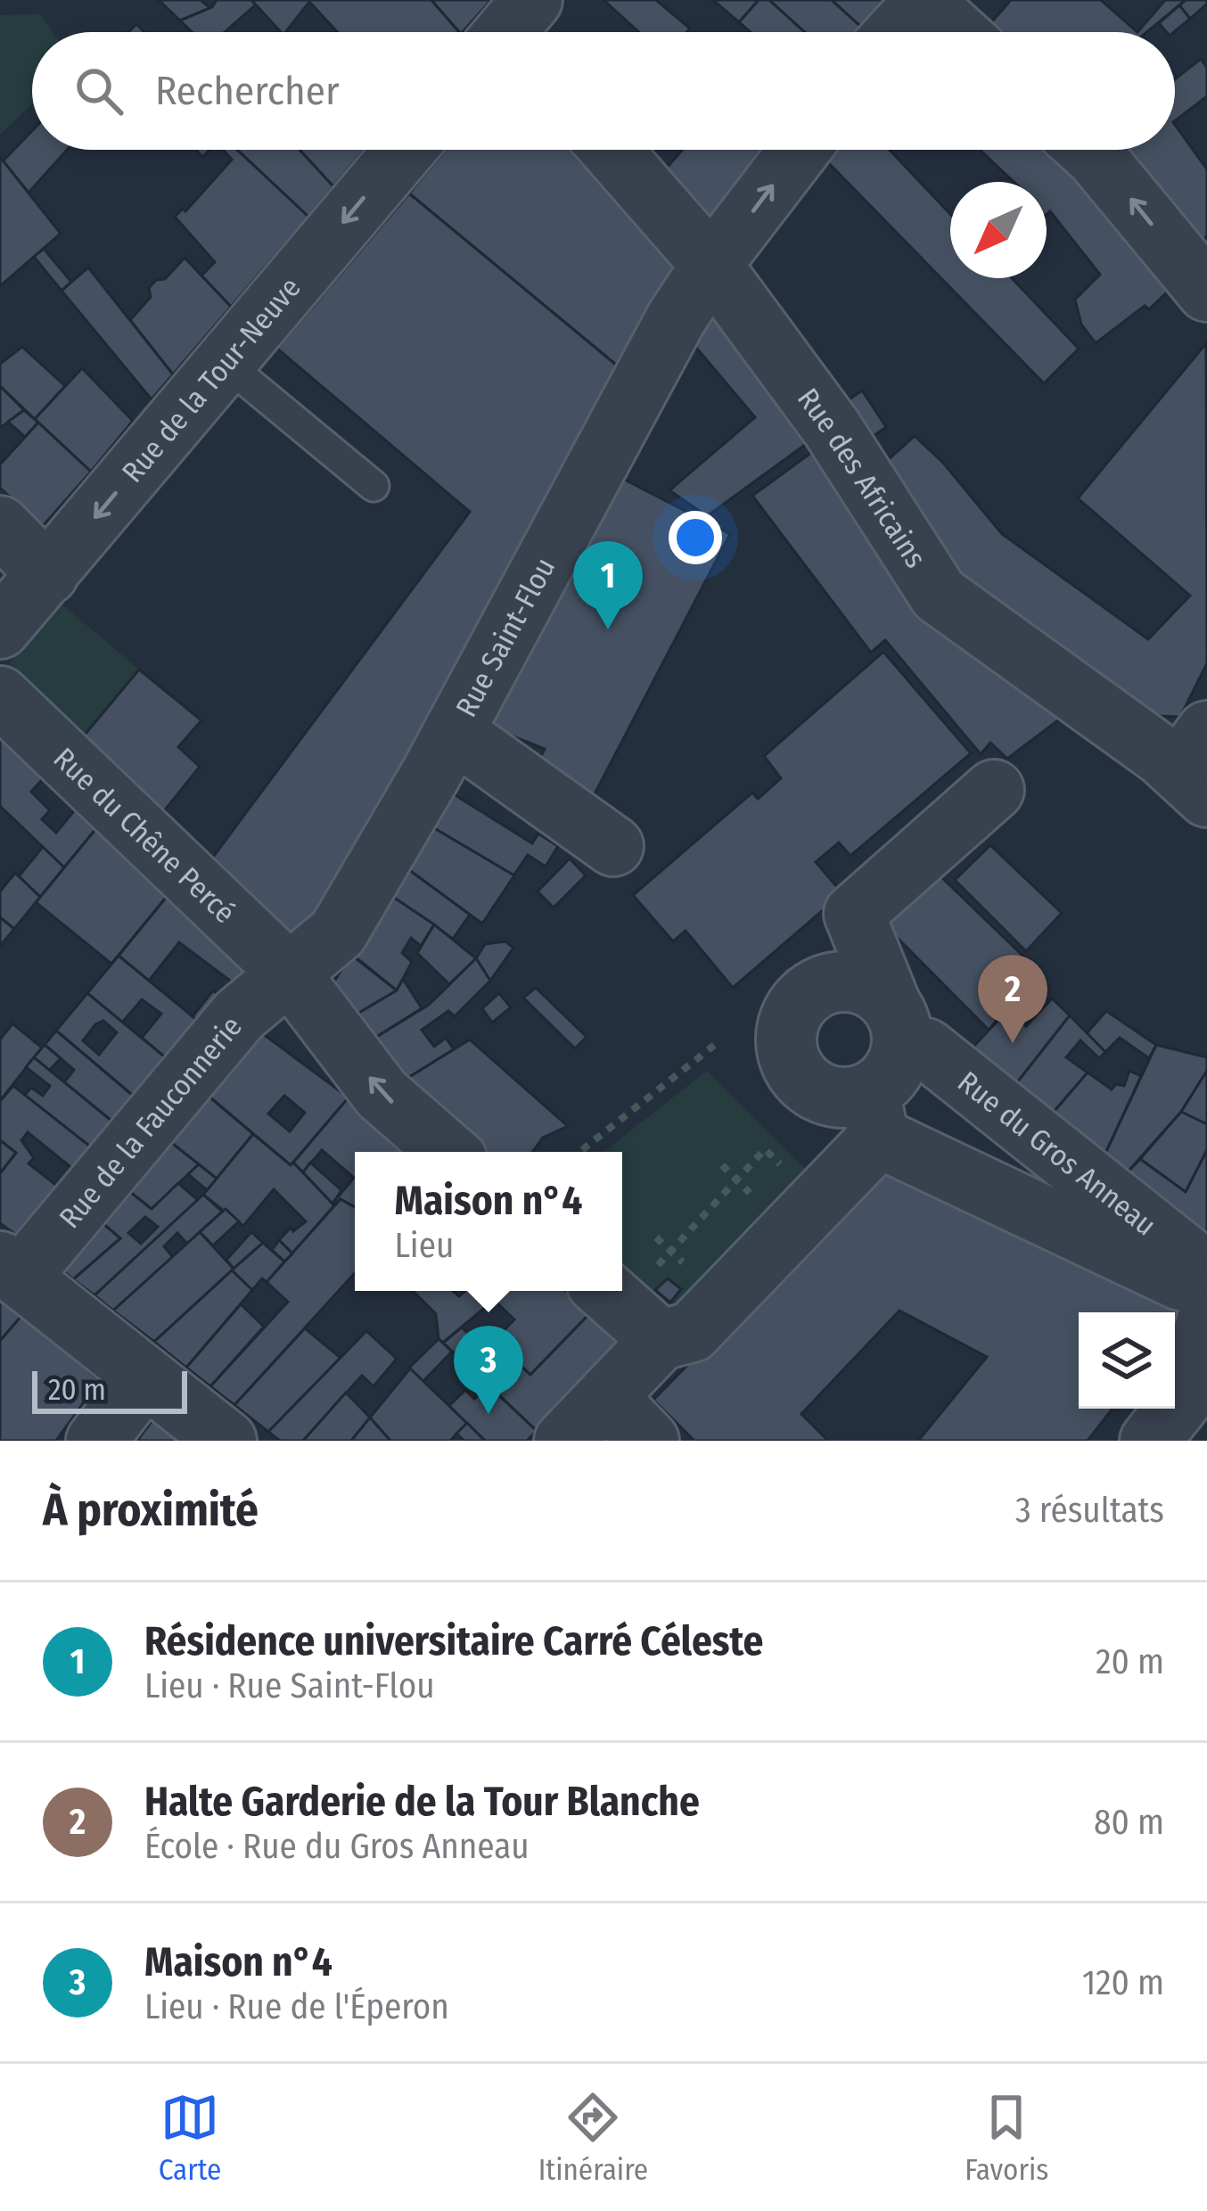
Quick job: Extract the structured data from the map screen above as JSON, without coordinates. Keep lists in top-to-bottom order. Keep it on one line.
{"streets":{"street":["Rue de la Tour-Neuve","Rue des Africains","Rue Saint-Flou","Rue du Chêne Percé","Rue de la Fauconnerie","Rue du Gros Anneau"]},"crossings":[["Rue des Africains","Rue Saint-Flou"],["Rue Saint-Flou","Rue du Chêne Percé"],["Rue Saint-Flou","Rue de la Fauconnerie"],["Rue du Chêne Percé","Rue de la Fauconnerie"]],"one_way":["Rue de la Tour-Neuve"],"scale_bar":"20 m","north":"bottom left","page":{"search":"Rechercher","pins":["1","2","3"],"popup":["Maison n°4","Lieu"],"scale":"20 m","heading":["À proximité","3 résultats"],"list":[{"mark":"1","name":"Résidence universitaire Carré Céleste","note":"Lieu · Rue Saint-Flou","value":"20 m"},{"mark":"2","name":"Halte Garderie de la Tour Blanche","note":"École · Rue du Gros Anneau","value":"80 m"},{"mark":"3","name":"Maison n°4","note":"Lieu · Rue de l'Éperon","value":"120 m"}],"nav":["Carte","Itinéraire","Favoris"]}}
